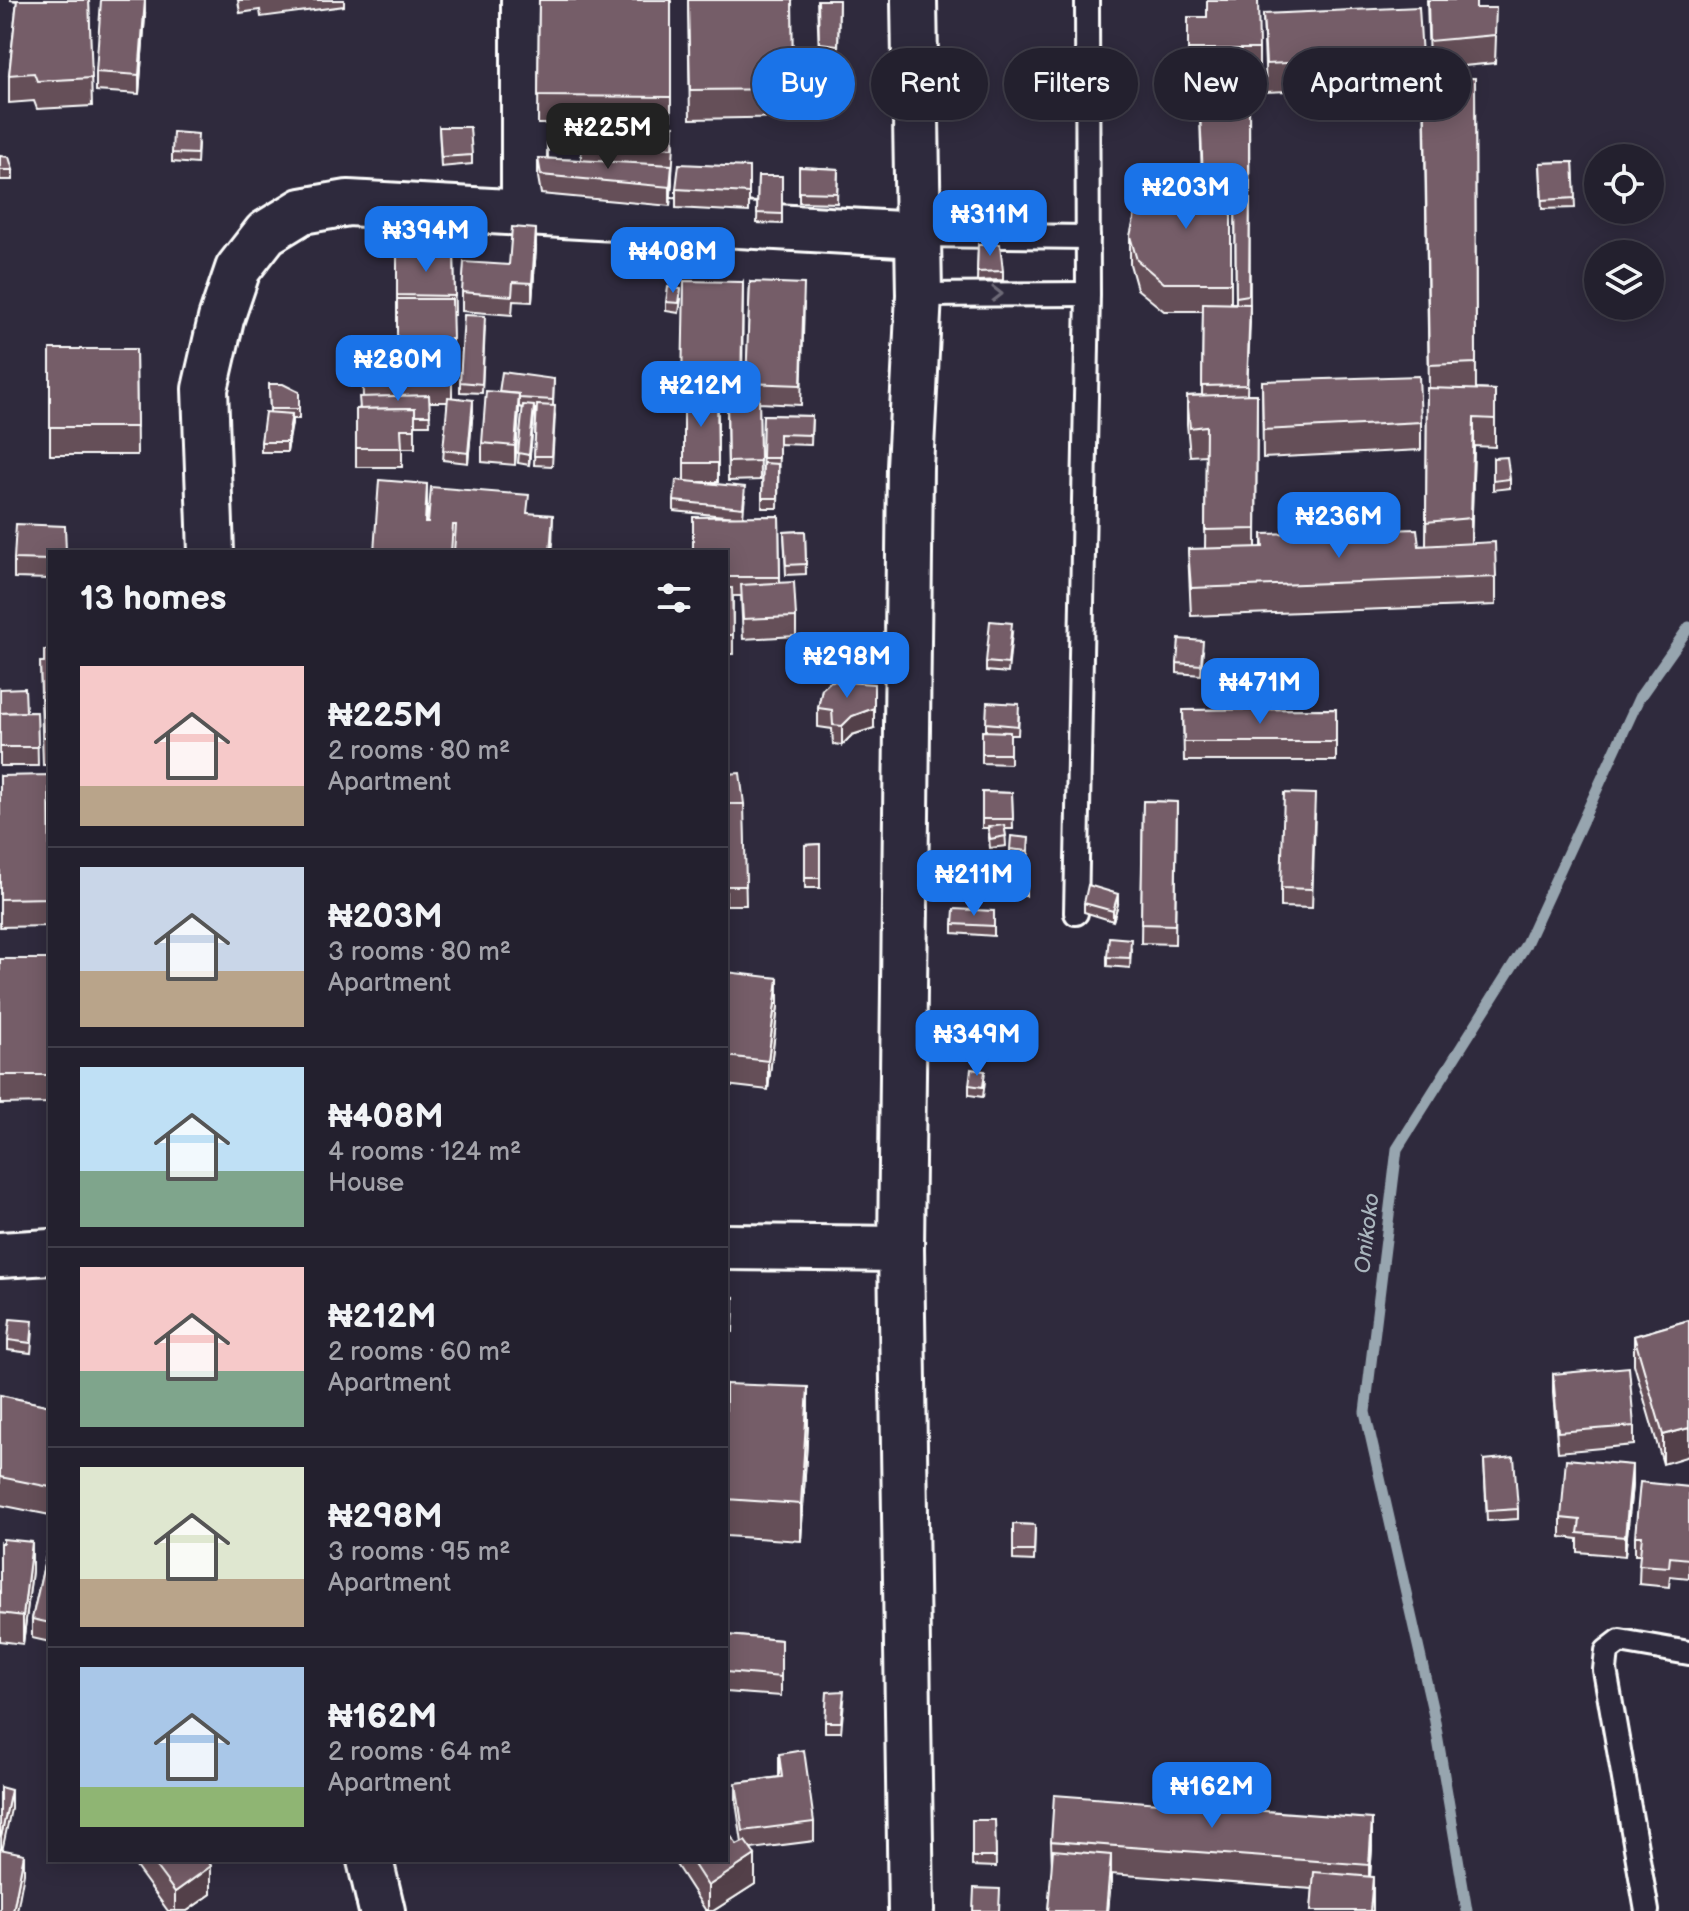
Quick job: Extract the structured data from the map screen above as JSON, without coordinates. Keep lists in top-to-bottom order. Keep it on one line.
{"water":["Onikoko"],"page":{"chip":["Buy","Rent","Filters","New","Apartment"],"price":["₦225M","₦203M","₦311M","₦394M","₦408M","₦280M","₦212M","₦236M","₦298M","₦471M","₦211M","₦349M","₦162M"],"heading":"13 homes","list":[{"name":"₦225M","note":"2 rooms · 80 m² · Apartment"},{"name":"₦203M","note":"3 rooms · 80 m² · Apartment"},{"name":"₦408M","note":"4 rooms · 124 m² · House"},{"name":"₦212M","note":"2 rooms · 60 m² · Apartment"},{"name":"₦298M","note":"3 rooms · 95 m² · Apartment"},{"name":"₦162M","note":"2 rooms · 64 m² · Apartment"}]}}
